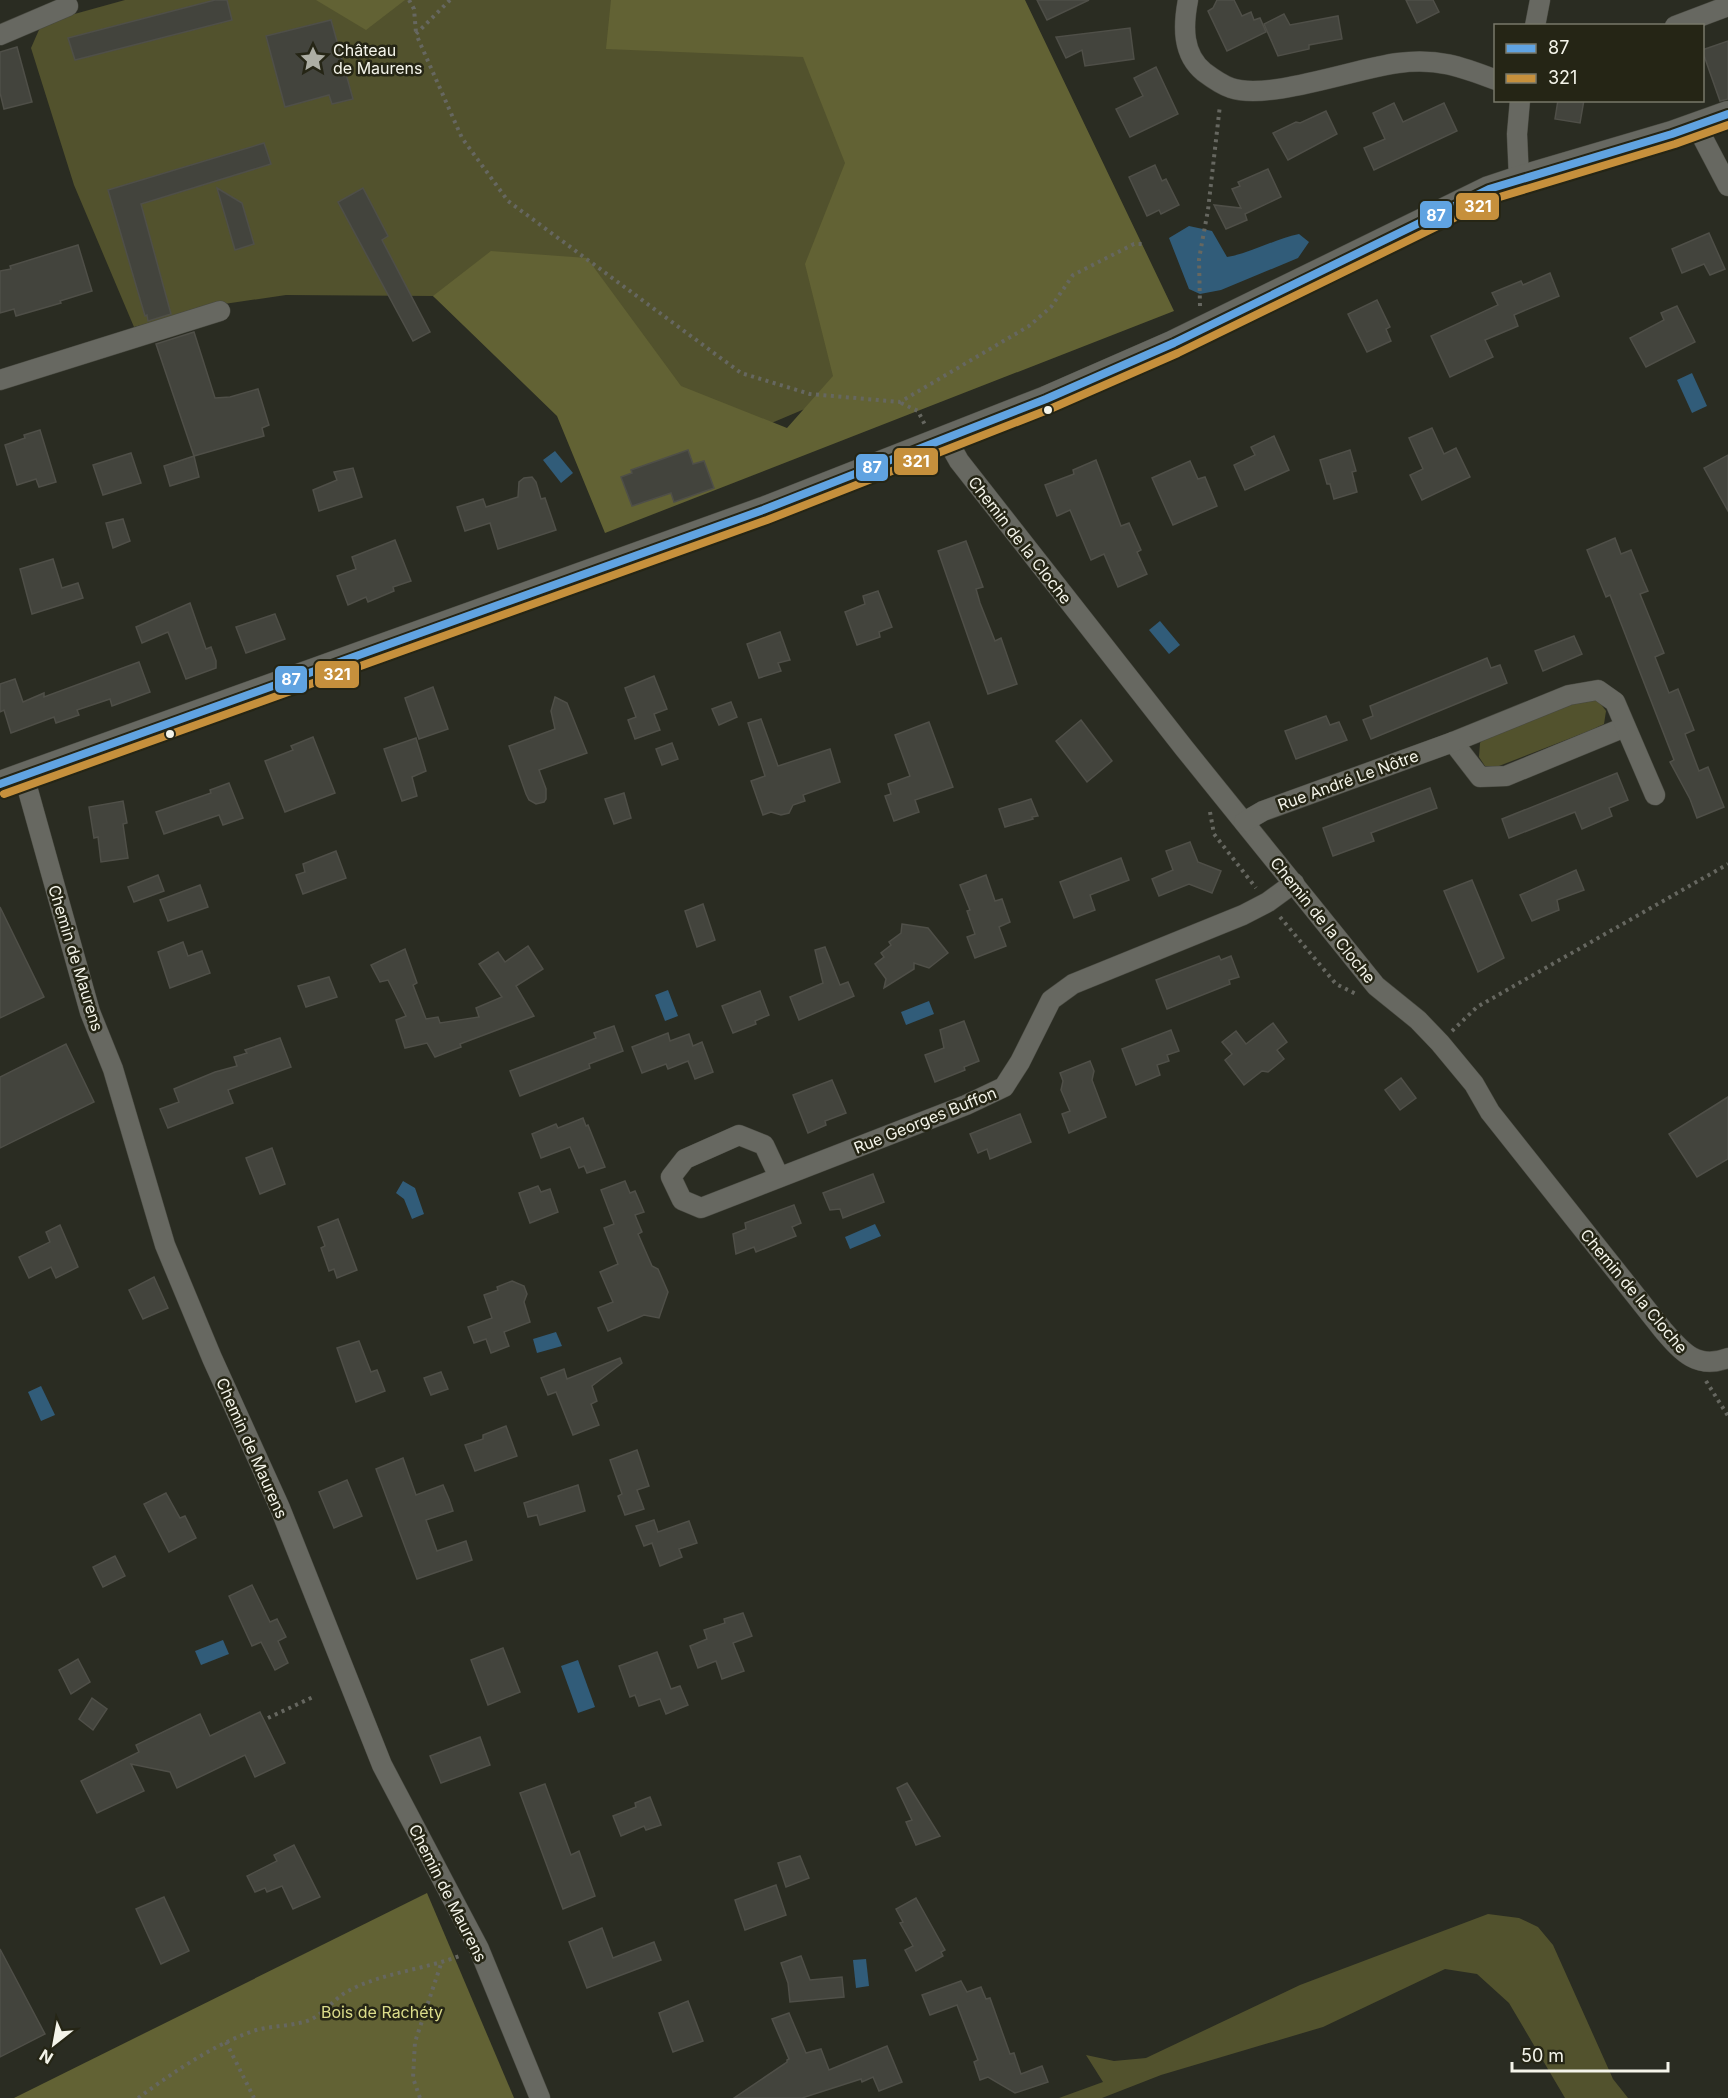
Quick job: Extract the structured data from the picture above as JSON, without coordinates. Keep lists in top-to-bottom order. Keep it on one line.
{"streets":{"street":["Chemin de la Cloche","Rue André Le Nôtre","Chemin de Maurens","Rue Georges Buffon"]},"crossings":[["Chemin de la Cloche","Rue André Le Nôtre"],["Chemin de la Cloche","Rue Georges Buffon"]],"parks":["Bois de Rachéty"],"places":{"place":["Château de Maurens"]},"lines":["transit line 87","transit line 321"],"legend":["87","321"],"scale_bar":"50 m","north":"bottom left"}
